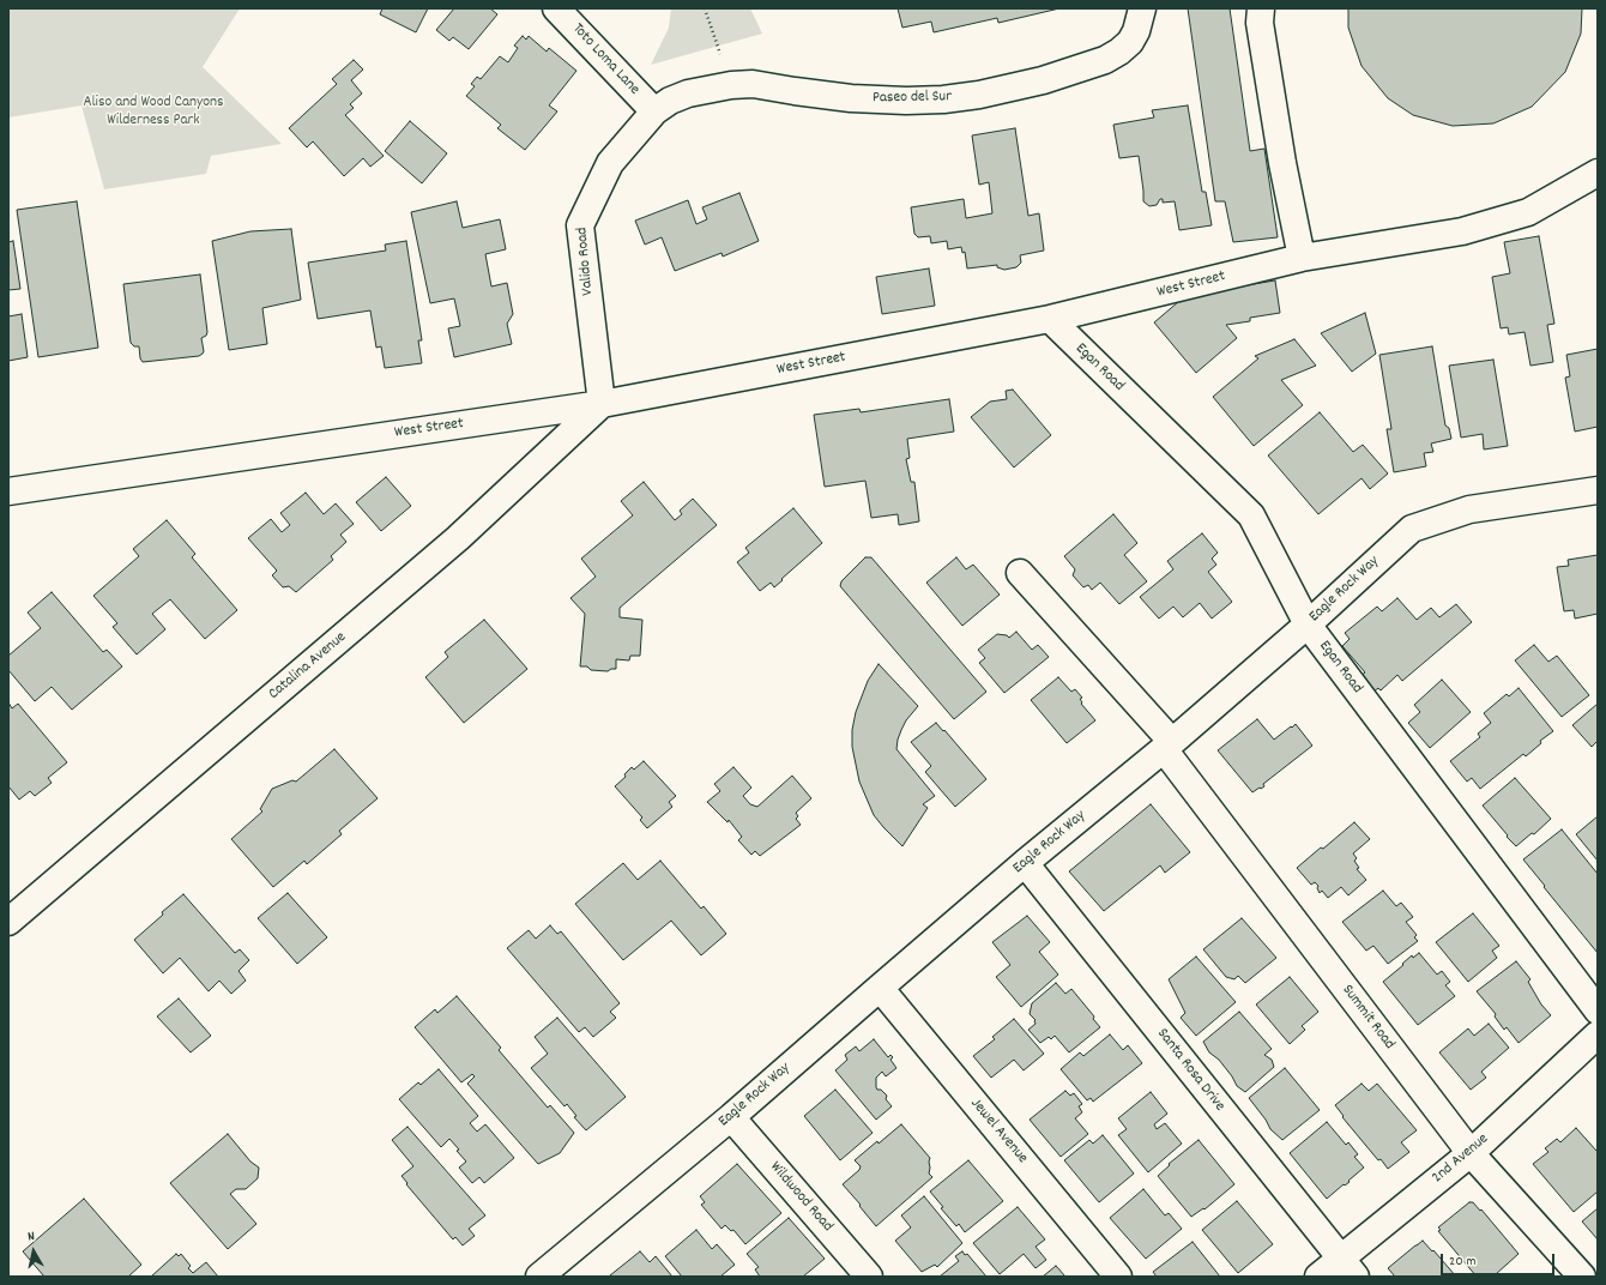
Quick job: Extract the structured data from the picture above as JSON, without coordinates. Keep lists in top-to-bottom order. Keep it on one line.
{"streets":{"street":["Toto Loma Lane","Paseo del Sur","Valido Road","West Street","Egan Road","Eagle Rock Way","Catalina Avenue","Summit Road","Santa Rosa Drive","Jewel Avenue","2nd Avenue","Wildwood Road"]},"crossings":[["Toto Loma Lane","Paseo del Sur"],["Toto Loma Lane","Valido Road"],["Paseo del Sur","Valido Road"],["Valido Road","West Street"],["Valido Road","Catalina Avenue"],["West Street","Egan Road"],["West Street","Catalina Avenue"],["Egan Road","Eagle Rock Way"],["Eagle Rock Way","Summit Road"],["Eagle Rock Way","Santa Rosa Drive"],["Eagle Rock Way","Jewel Avenue"],["Eagle Rock Way","Wildwood Road"],["Summit Road","2nd Avenue"],["Santa Rosa Drive","2nd Avenue"]],"parks":["Aliso and Wood Canyons Wilderness Park"],"scale_bar":"20 m","north":"top"}
